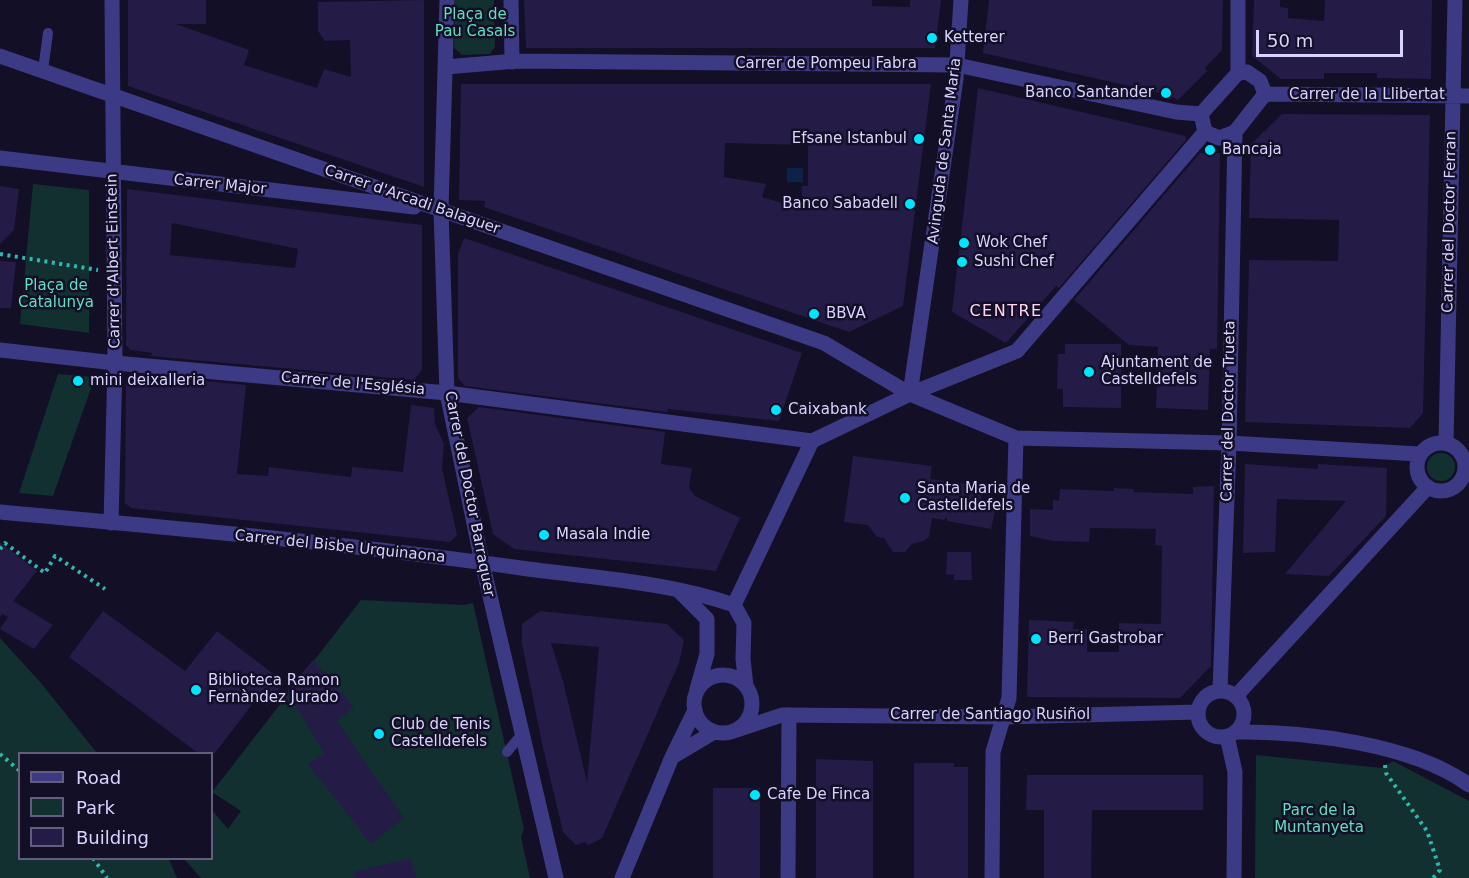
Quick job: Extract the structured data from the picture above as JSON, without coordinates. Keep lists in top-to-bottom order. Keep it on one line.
{"streets":{"street":["Carrer de Pompeu Fabra","Carrer de la Llibertat","Avinguda de Santa Maria","Carrer Major","Carrer d'Arcadi Balaguer","Carrer del Doctor Ferran","Carrer d'Albert Einstein","Carrer de l'Església","Carrer del Doctor Trueta","Carrer del Doctor Barraquer","Carrer del Bisbe Urquinaona","Carrer de Santiago Rusiñol"]},"crossings":[["Carrer de Pompeu Fabra","Avinguda de Santa Maria"],["Carrer de Pompeu Fabra","Carrer del Doctor Barraquer"],["Carrer de la Llibertat","Carrer del Doctor Ferran"],["Avinguda de Santa Maria","Carrer d'Arcadi Balaguer"],["Carrer Major","Carrer d'Arcadi Balaguer"],["Carrer Major","Carrer d'Albert Einstein"],["Carrer Major","Carrer del Doctor Barraquer"],["Carrer d'Arcadi Balaguer","Carrer d'Albert Einstein"],["Carrer d'Arcadi Balaguer","Carrer del Doctor Barraquer"],["Carrer d'Albert Einstein","Carrer de l'Església"],["Carrer d'Albert Einstein","Carrer del Bisbe Urquinaona"],["Carrer de l'Església","Carrer del Doctor Barraquer"],["Carrer del Doctor Trueta","Carrer de Santiago Rusiñol"],["Carrer del Doctor Barraquer","Carrer del Bisbe Urquinaona"]],"districts":["CENTRE"],"parks":["Plaça de Pau Casals","Plaça de Catalunya","Parc de la Muntanyeta"],"places":["Ketterer","Banco Santander","Efsane Istanbul","Bancaja","Banco Sabadell","Wok Chef","Sushi Chef","BBVA","Ajuntament de Castelldefels","mini deixalleria","Caixabank","Santa Maria de Castelldefels","Masala Indie","Berri Gastrobar","Biblioteca Ramon Fernàndez Jurado","Club de Tenis Castelldefels","Cafe De Finca"],"legend":["Road","Park","Building"],"scale_bar":"50 m"}
